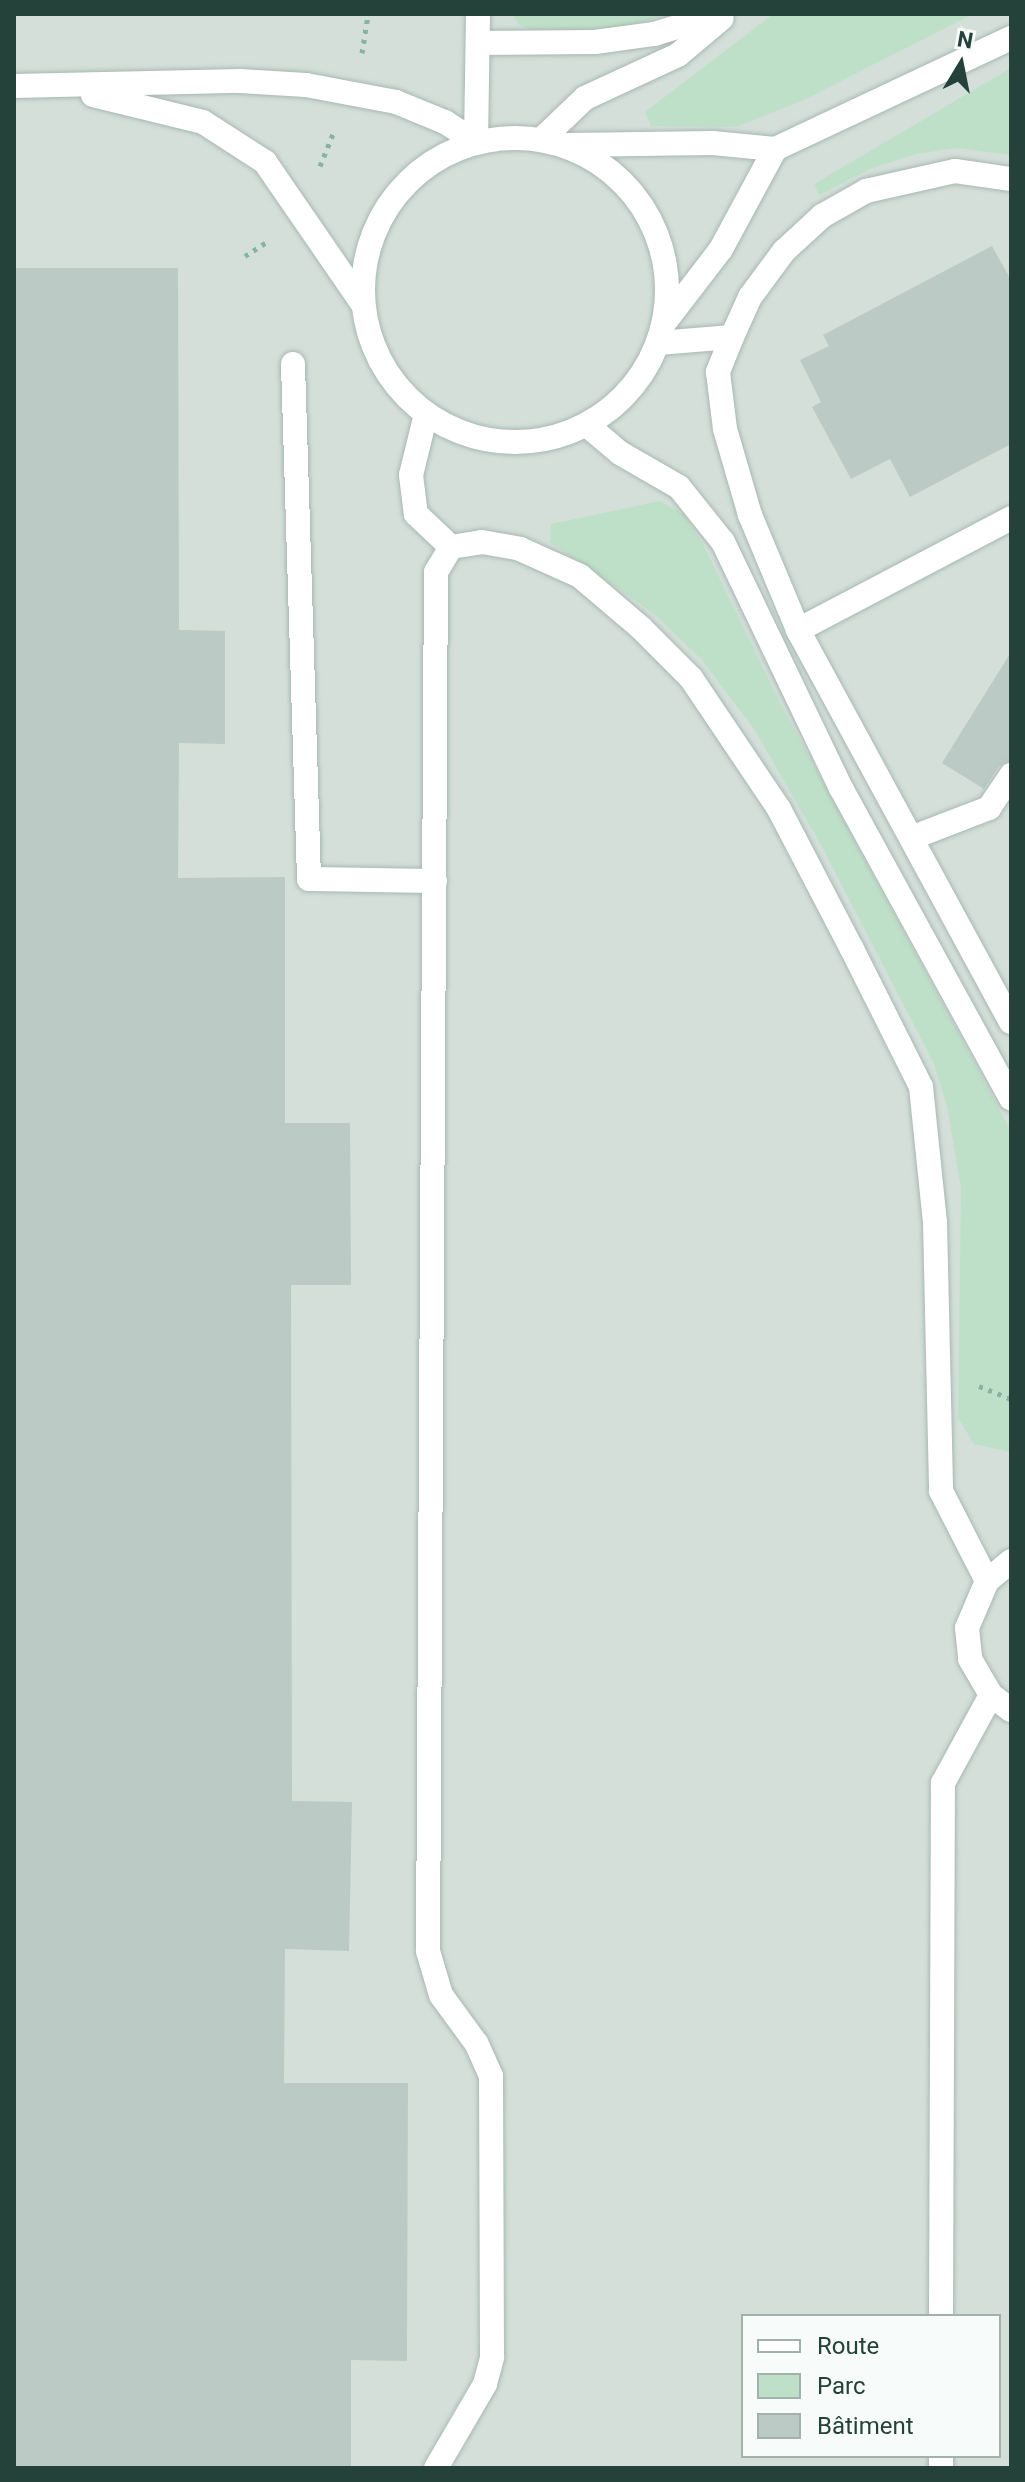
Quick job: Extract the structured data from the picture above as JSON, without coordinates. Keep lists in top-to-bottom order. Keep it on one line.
{"legend":["Route","Parc","Bâtiment"],"north":"top"}
